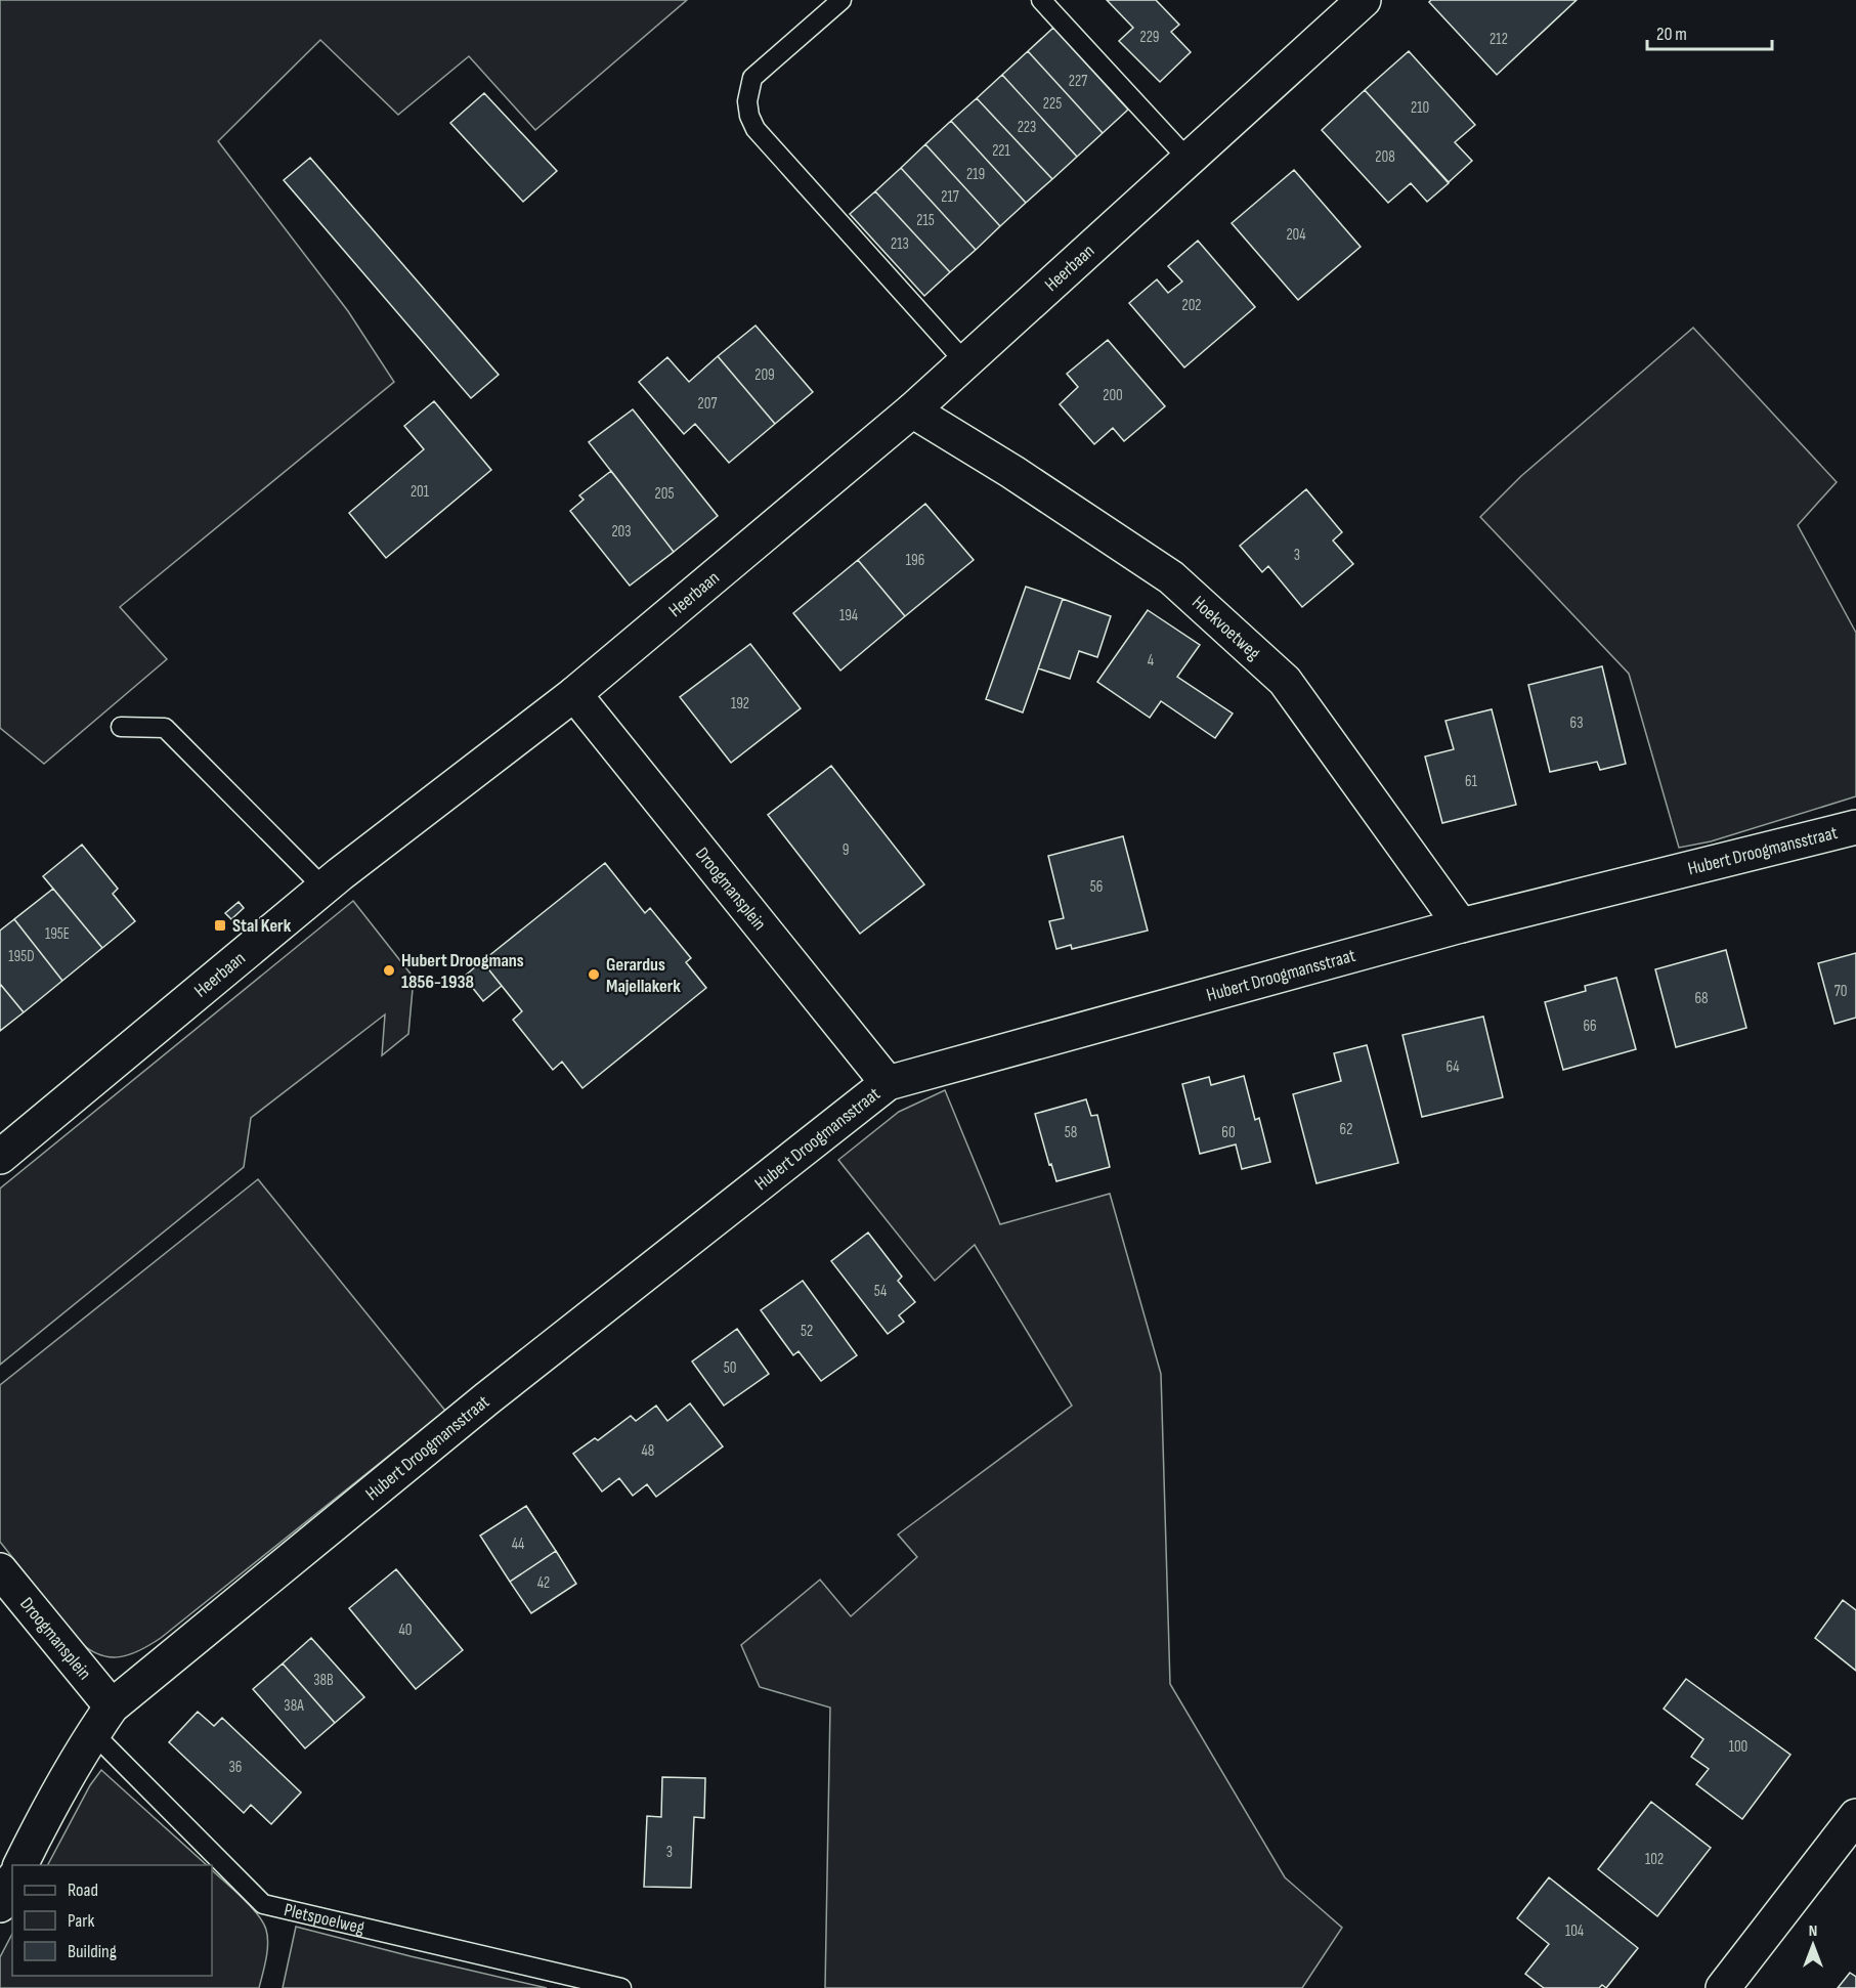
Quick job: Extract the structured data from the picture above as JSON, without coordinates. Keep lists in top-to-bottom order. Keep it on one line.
{"streets":{"street":["Heerbaan","Hoekvoetweg","Hubert Droogmansstraat","Droogmansplein"],"lane":["Pletspoelweg"]},"crossings":[["Heerbaan","Hoekvoetweg"],["Heerbaan","Droogmansplein"],["Hoekvoetweg","Hubert Droogmansstraat"],["Hubert Droogmansstraat","Droogmansplein"],["Hubert Droogmansstraat","Pletspoelweg"],["Droogmansplein","Pletspoelweg"]],"places":{"transit":["Stal Kerk"],"other":["Hubert Droogmans 1856-1938","Gerardus Majellakerk"]},"house_numbers":["229","212","227","225","210","223","221","208","219","217","215","204","213","202","209","200","207","201","205","203","3","196","194","4","192","63","61","9","56","195E","195D","70","68","66","64","62","58","60","54","52","50","48","44","42","40","38B","38A","100","36","3","102","104"],"legend":["Road","Park","Building"],"scale_bar":"20 m","north":"top"}
